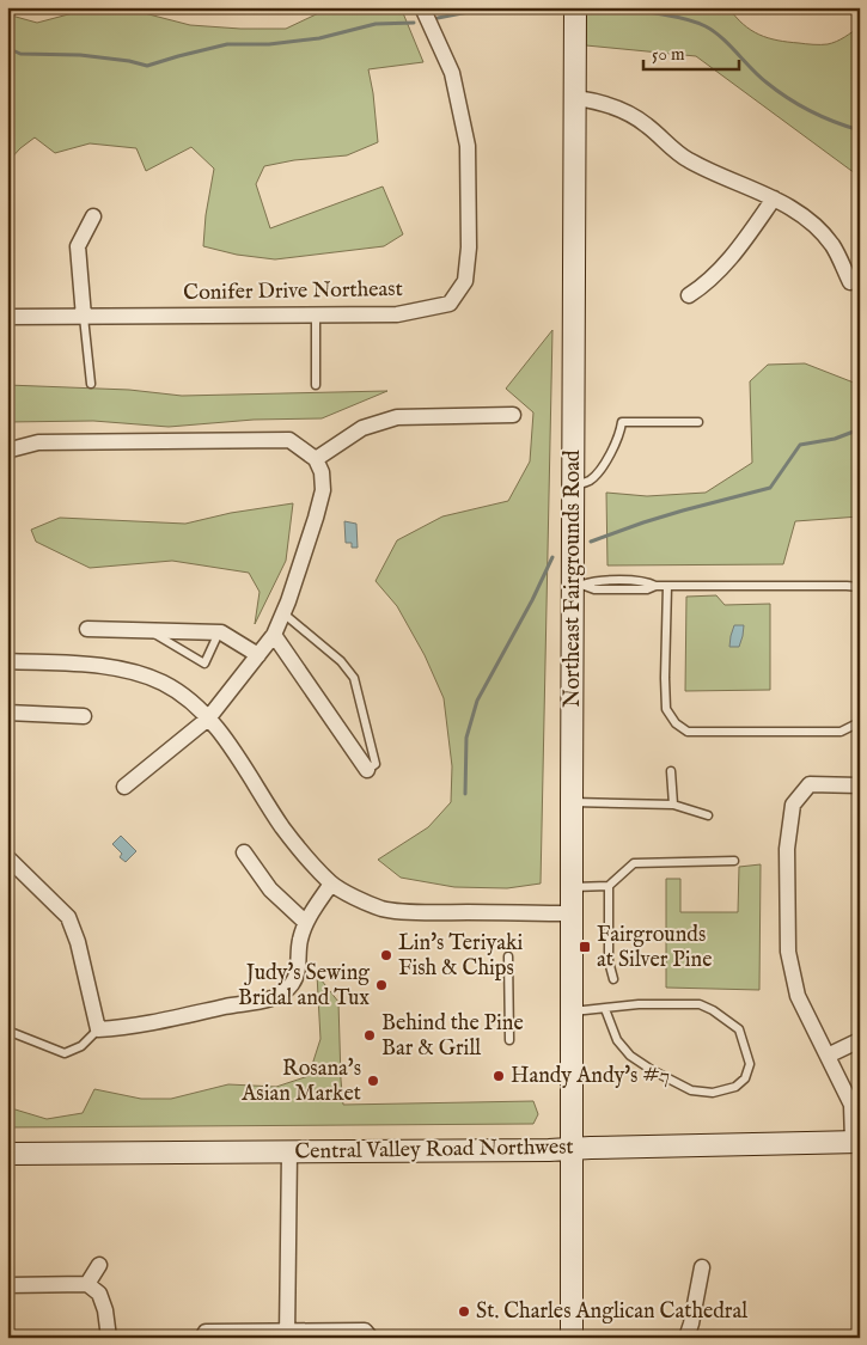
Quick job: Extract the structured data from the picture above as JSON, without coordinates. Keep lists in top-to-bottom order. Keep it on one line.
{"streets":{"main road":["Northeast Fairgrounds Road","Central Valley Road Northwest"],"street":["Conifer Drive Northeast"]},"crossings":[["Northeast Fairgrounds Road","Central Valley Road Northwest"]],"places":{"transit":["Fairgrounds at Silver Pine"],"other":["Lin's Teriyaki Fish & Chips","Judy's Sewing Bridal and Tux","Behind the Pine Bar & Grill","Handy Andy's #7","Rosana's Asian Market","St. Charles Anglican Cathedral"]},"scale_bar":"50 m"}
